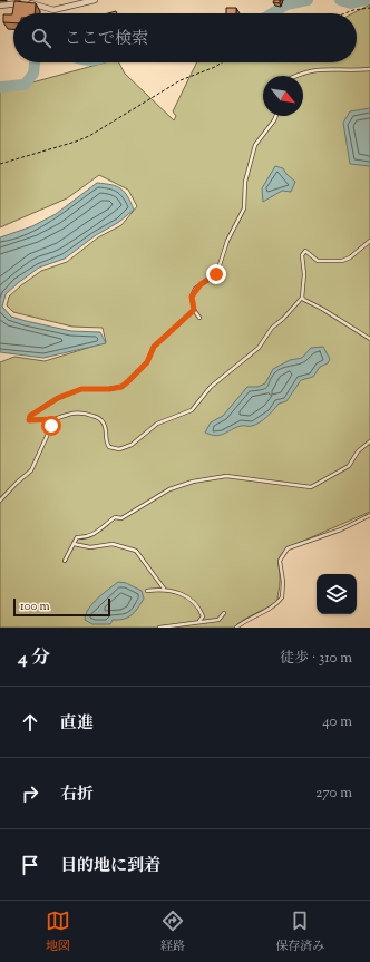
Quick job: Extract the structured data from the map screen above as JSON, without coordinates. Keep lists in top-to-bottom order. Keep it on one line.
{"scale_bar":"100 m","north":"bottom right","page":{"search":"ここで検索","scale":"100 m","heading":["4 分","徒歩 · 310 m"],"list":[["直進","40 m"],["右折","270 m"],"目的地に到着"],"nav":["地図","経路","保存済み"]}}
